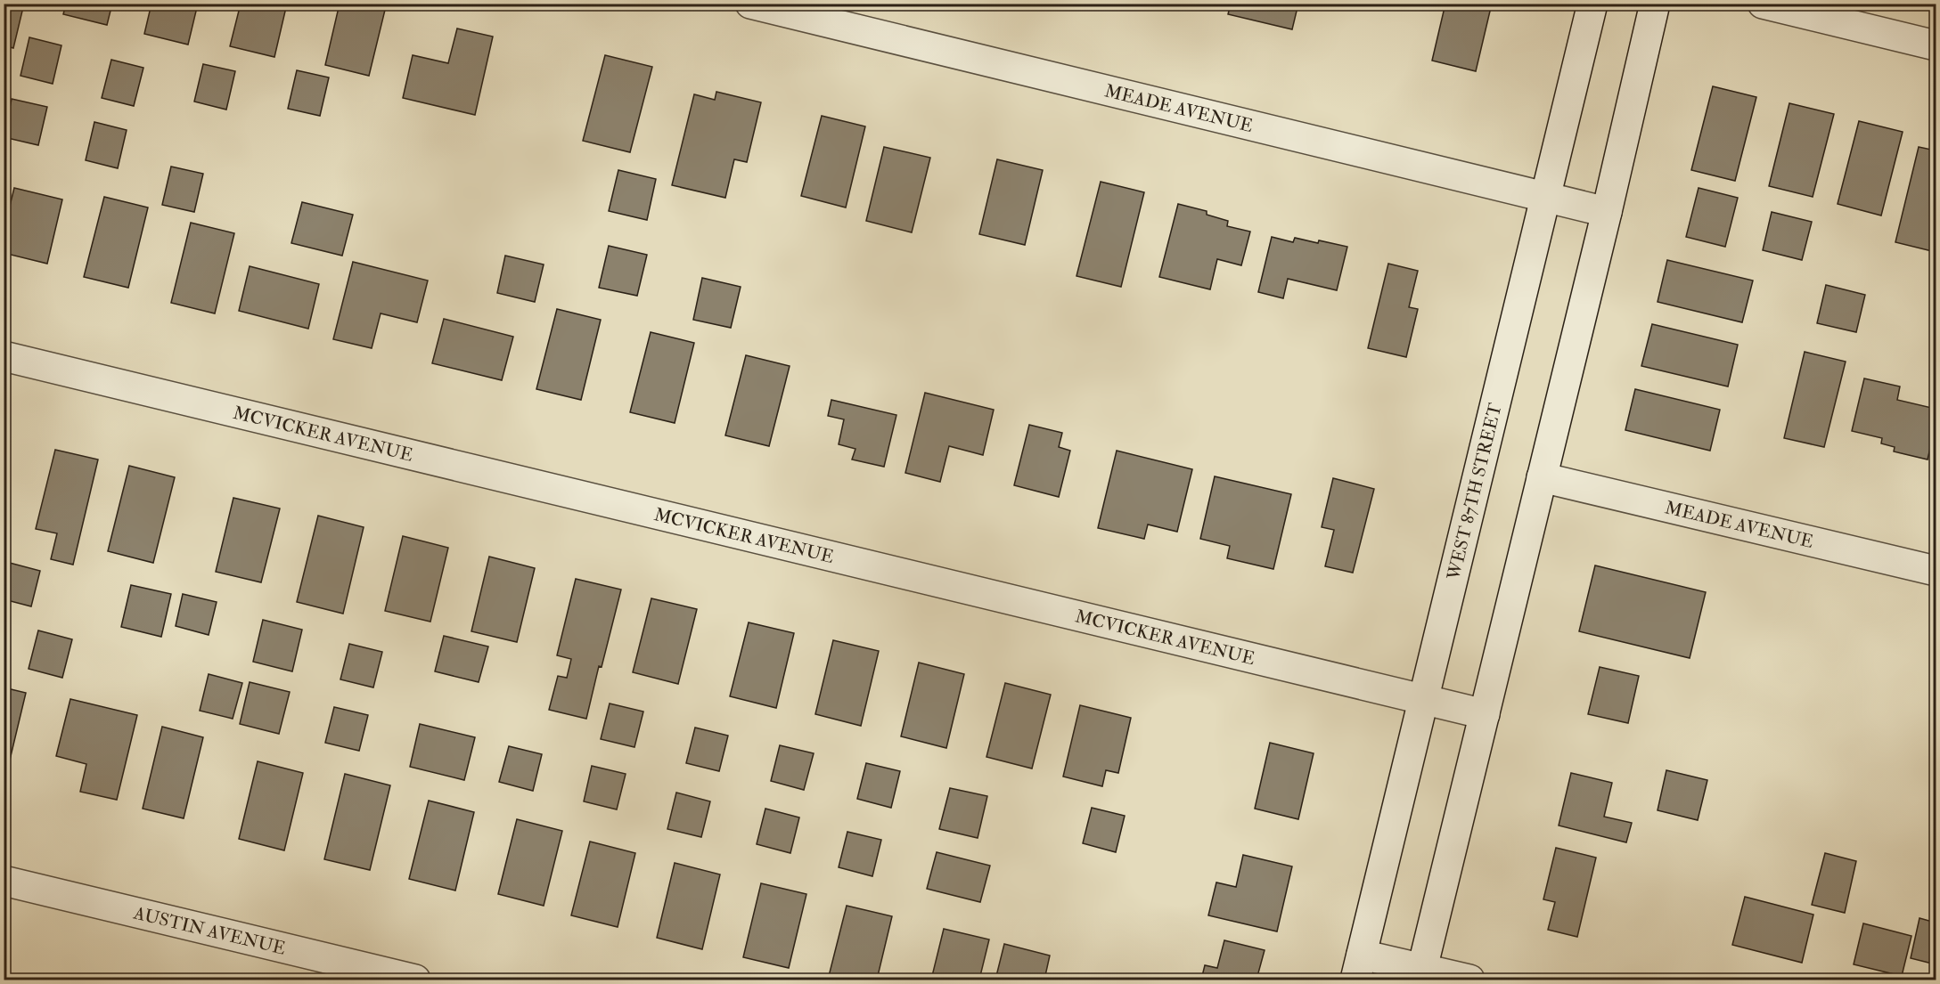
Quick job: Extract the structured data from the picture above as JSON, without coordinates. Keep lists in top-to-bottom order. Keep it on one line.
{"streets":{"street":["MEADE AVENUE","MCVICKER AVENUE","WEST 87TH STREET","AUSTIN AVENUE"]},"crossings":[["MEADE AVENUE","WEST 87TH STREET"],["MCVICKER AVENUE","WEST 87TH STREET"]]}
